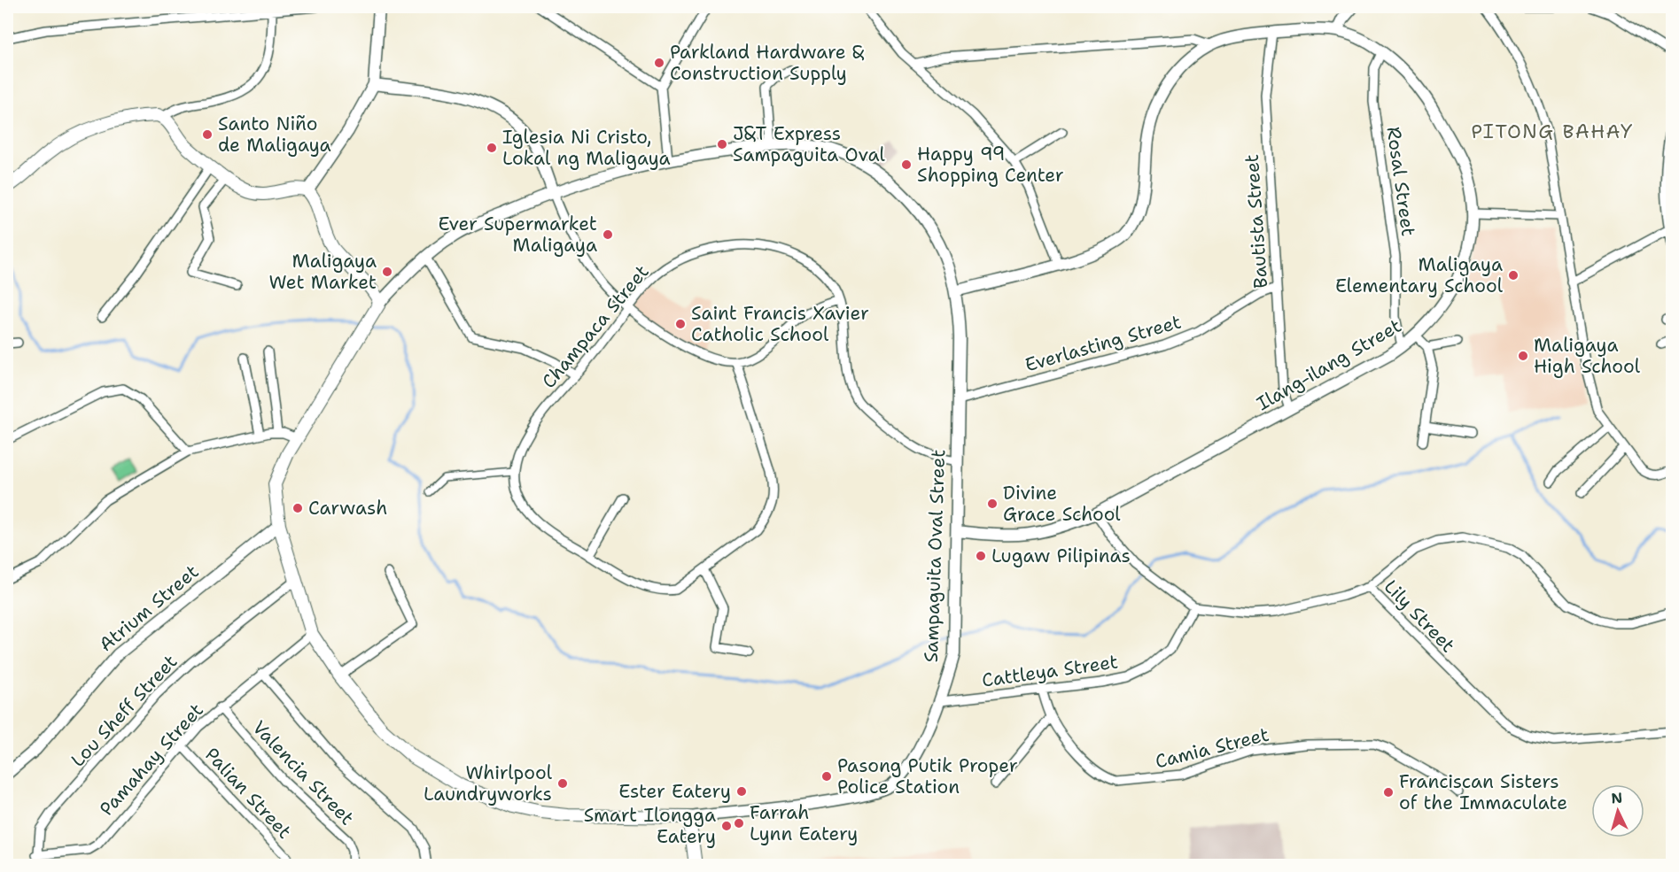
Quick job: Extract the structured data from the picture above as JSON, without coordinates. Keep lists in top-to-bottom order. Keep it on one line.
{"streets":{"main road":["Sampaguita Oval Street"],"street":["Rosal Street","Bautista Street","Champaca Street","Everlasting Street","Ilang-ilang Street","Atrium Street","Lily Street","Cattleya Street","Lou Sheff Street","Camia Street","Pamahay Street","Valencia Street","Palian Street"]},"crossings":[["Rosal Street","Ilang-ilang Street"],["Bautista Street","Everlasting Street"],["Bautista Street","Ilang-ilang Street"],["Champaca Street","Sampaguita Oval Street"],["Everlasting Street","Sampaguita Oval Street"],["Ilang-ilang Street","Sampaguita Oval Street"],["Ilang-ilang Street","Lily Street"],["Sampaguita Oval Street","Atrium Street"],["Sampaguita Oval Street","Cattleya Street"],["Sampaguita Oval Street","Lou Sheff Street"],["Sampaguita Oval Street","Pamahay Street"],["Lily Street","Cattleya Street"],["Cattleya Street","Camia Street"],["Lou Sheff Street","Pamahay Street"],["Pamahay Street","Valencia Street"],["Pamahay Street","Palian Street"]],"districts":["PITONG BAHAY"],"places":["Parkland Hardware & Construction Supply","Santo Niño de Maligaya","J&T Express Sampaguita Oval","Iglesia Ni Cristo, Lokal ng Maligaya","Happy 99 Shopping Center","Ever Supermarket Maligaya","Maligaya Wet Market","Maligaya Elementary School","Saint Francis Xavier Catholic School","Maligaya High School","Divine Grace School","Carwash","Lugaw Pilipinas","Pasong Putik Proper Police Station","Whirlpool Laundryworks","Ester Eatery","Franciscan Sisters of the Immaculate","Farrah Lynn Eatery","Smart Ilongga Eatery"],"north":"top"}
